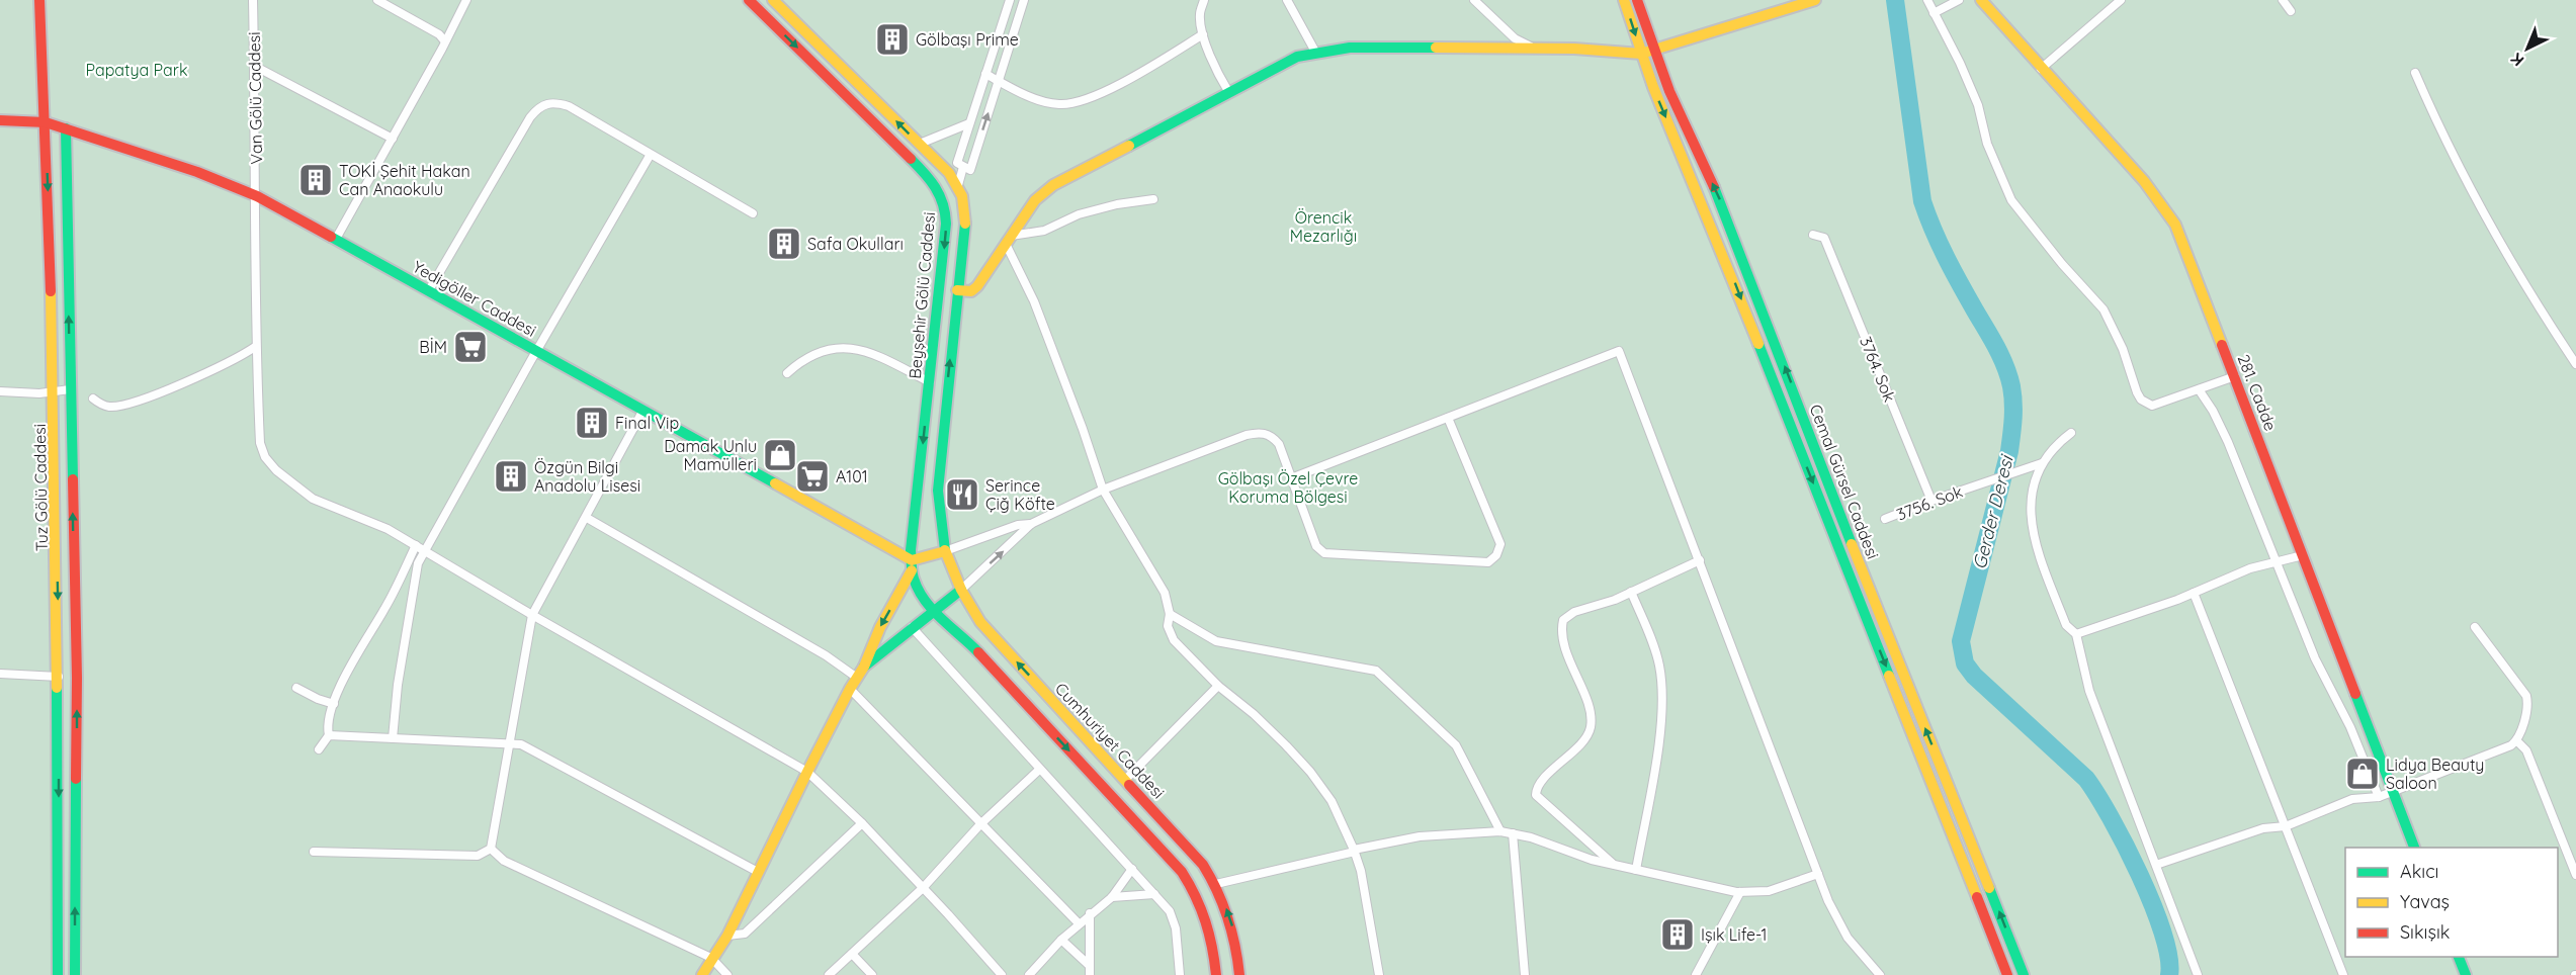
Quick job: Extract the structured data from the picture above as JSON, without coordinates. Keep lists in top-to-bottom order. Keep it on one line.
{"streets":{"street":["Van Gölü Caddesi","Beyşehir Gölü Caddesi","Yedigöller Caddesi","3764. Sok","281. Cadde","Cemal Gürsel Caddesi","Tuz Gölü Caddesi","3756. Sok","Cumhuriyet Caddesi"]},"crossings":[["Van Gölü Caddesi","Yedigöller Caddesi"],["Beyşehir Gölü Caddesi","Yedigöller Caddesi"],["Yedigöller Caddesi","Tuz Gölü Caddesi"],["3764. Sok","3756. Sok"]],"water":["Gerder Deresi"],"parks":["Papatya Park","Örencik Mezarlığı","Gölbaşı Özel Çevre Koruma Bölgesi"],"places":{"building":["Gölbaşı Prime","TOKİ Şehit Hakan Can Anaokulu","Safa Okulları","Final Vip","Özgün Bilgi Anadolu Lisesi","Işık Life-1"],"supermarket":["BİM","A101"],"shop":["Damak Unlu Mamülleri","Lidya Beauty Saloon"],"restaurant":["Serince Çiğ Köfte"]},"legend":["Akıcı","Yavaş","Sıkışık"],"north":"bottom left"}
